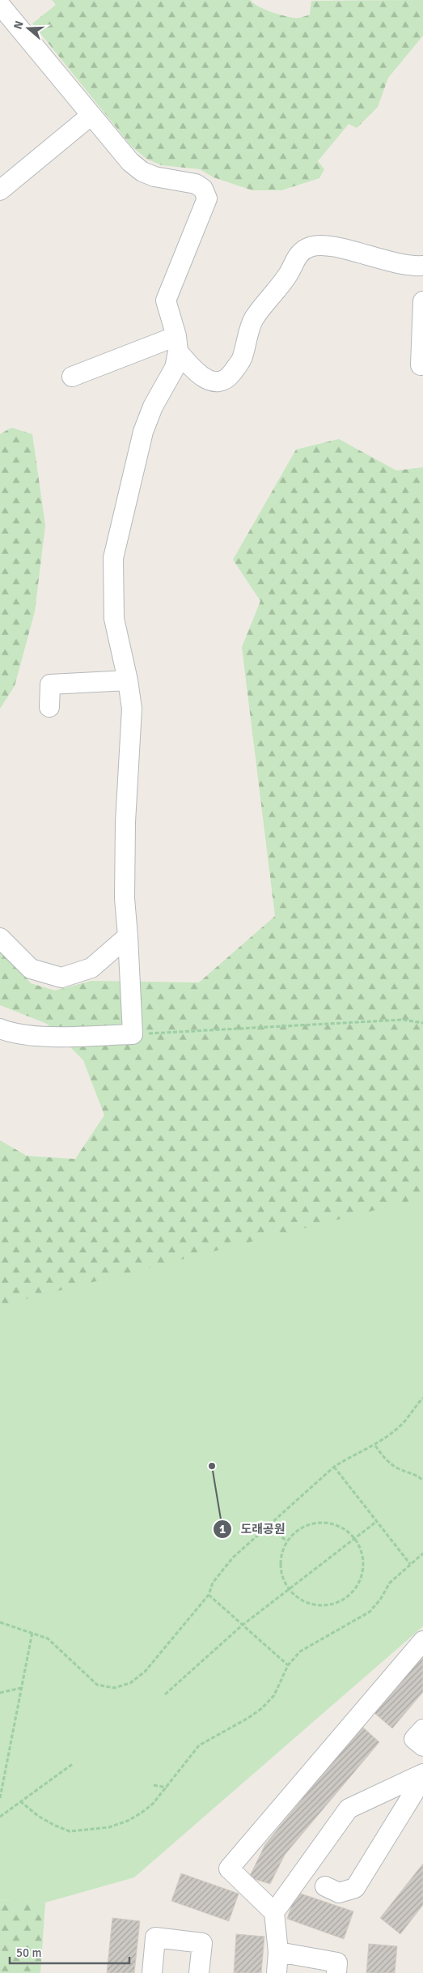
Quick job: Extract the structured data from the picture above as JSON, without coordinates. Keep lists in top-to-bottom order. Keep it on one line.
{"places":["도래공원"],"scale_bar":"50 m","north":"left"}
